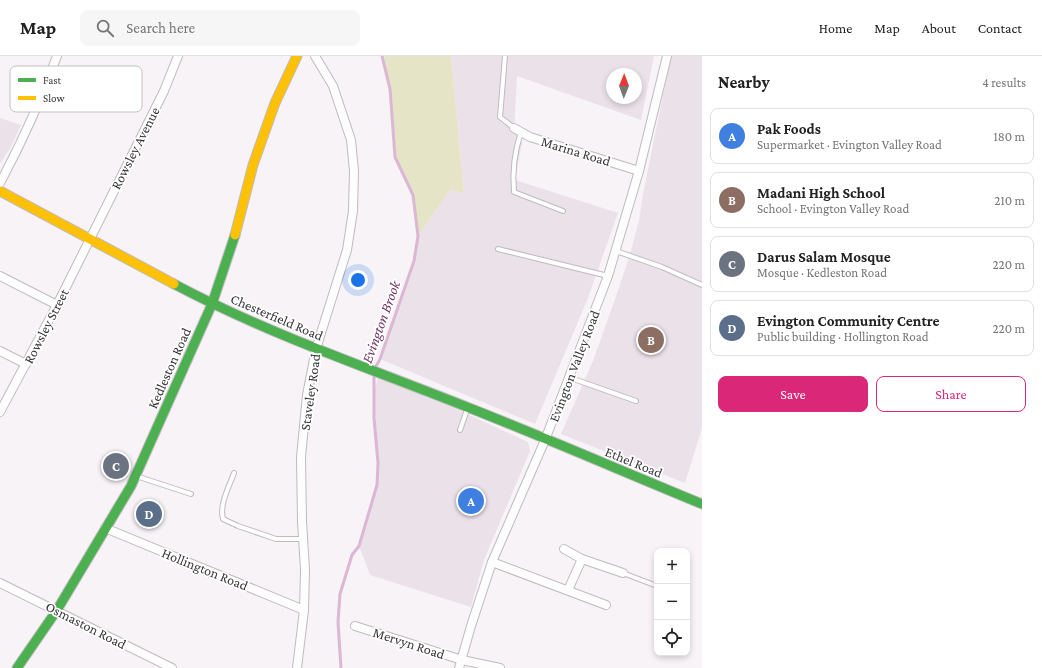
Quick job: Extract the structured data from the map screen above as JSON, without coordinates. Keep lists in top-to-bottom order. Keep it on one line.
{"streets":{"street":["Rowsley Avenue","Marina Road","Chesterfield Road","Rowsley Street","Evington Valley Road","Kedleston Road","Staveley Road","Ethel Road","Hollington Road","Osmaston Road","Mervyn Road"]},"crossings":[["Rowsley Avenue","Chesterfield Road"],["Rowsley Avenue","Rowsley Street"],["Marina Road","Evington Valley Road"],["Chesterfield Road","Rowsley Street"],["Chesterfield Road","Evington Valley Road"],["Chesterfield Road","Kedleston Road"],["Chesterfield Road","Staveley Road"],["Chesterfield Road","Ethel Road"],["Evington Valley Road","Mervyn Road"],["Kedleston Road","Hollington Road"],["Kedleston Road","Osmaston Road"],["Staveley Road","Hollington Road"]],"water":["Evington Brook"],"legend":["Fast","Slow"],"north":"top","page":{"header":"Map","search":"Search here","nav":["Home","Map","About","Contact"],"heading":["Nearby","4 results"],"list":[{"mark":"A","name":"Pak Foods","note":"Supermarket · Evington Valley Road","value":"180 m"},{"mark":"B","name":"Madani High School","note":"School · Evington Valley Road","value":"210 m"},{"mark":"C","name":"Darus Salam Mosque","note":"Mosque · Kedleston Road","value":"220 m"},{"mark":"D","name":"Evington Community Centre","note":"Public building · Hollington Road","value":"220 m"}],"pins":["B","C","A","D"],"buttons":["Save","Share"],"map_buttons":["+","−"]}}
